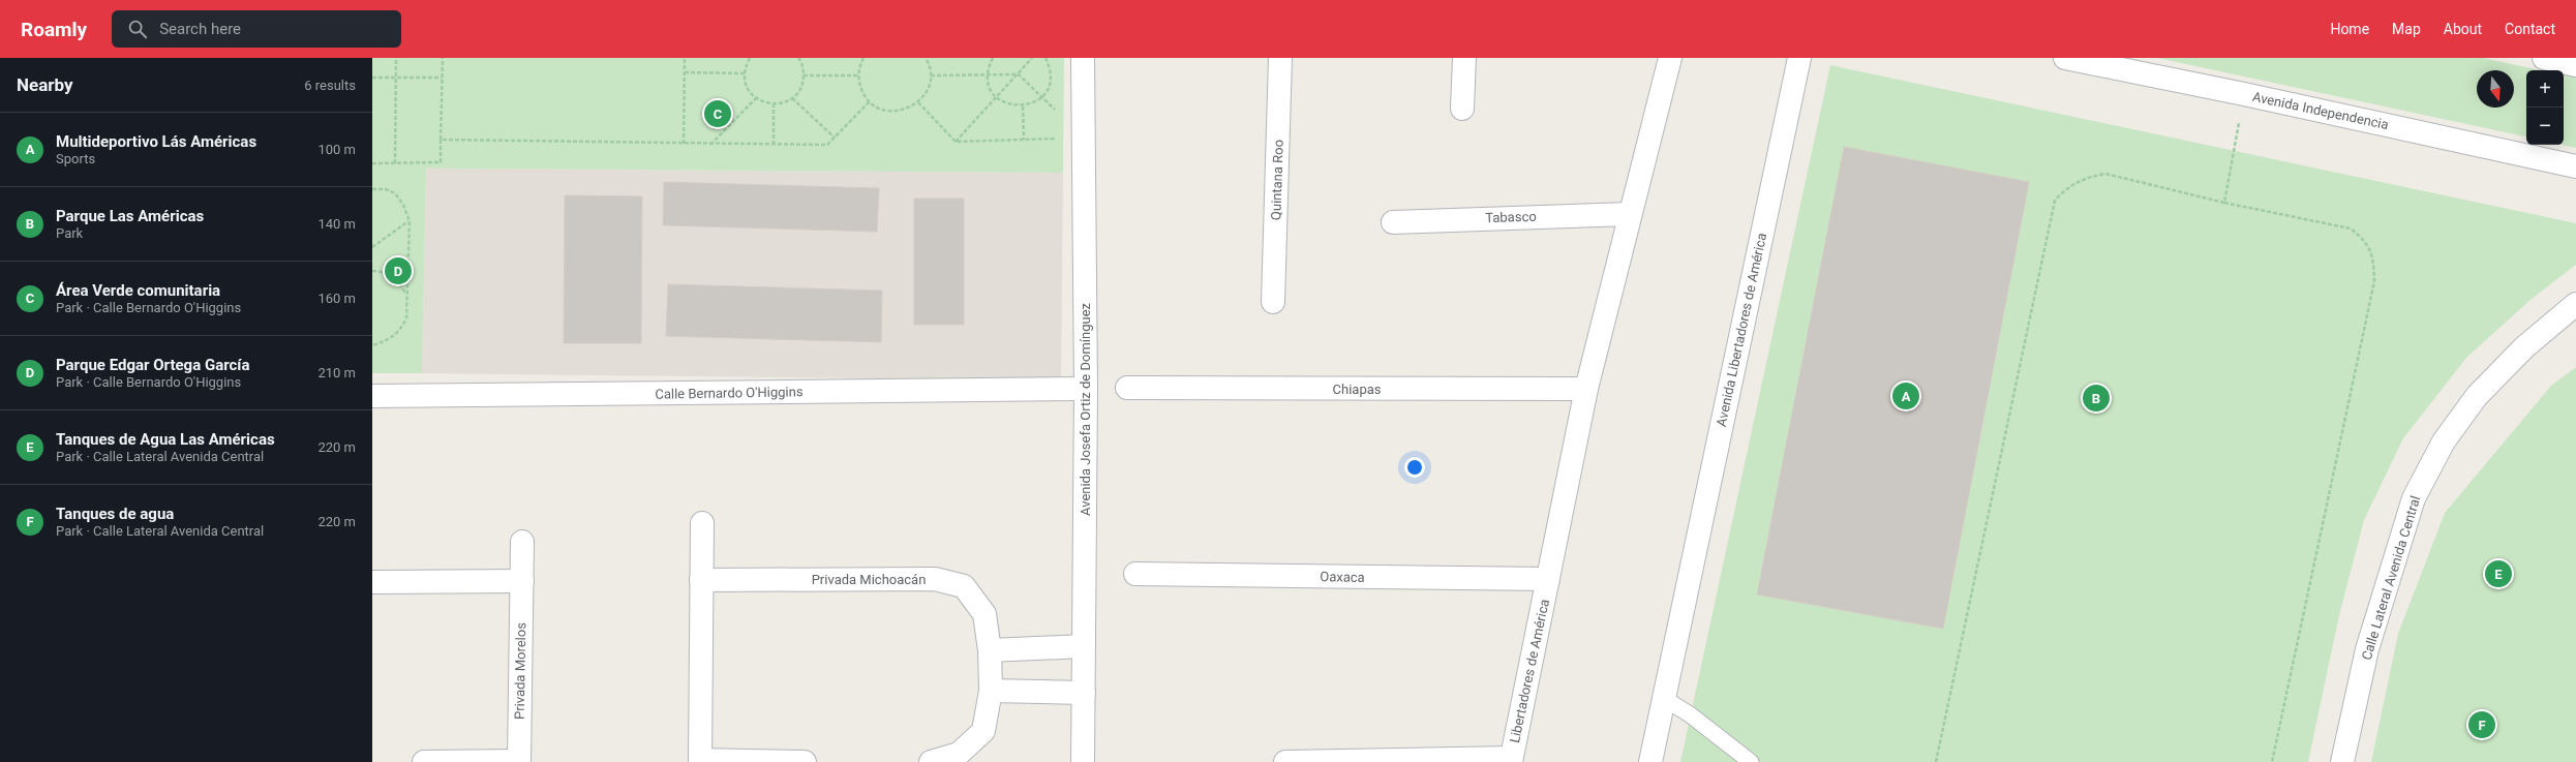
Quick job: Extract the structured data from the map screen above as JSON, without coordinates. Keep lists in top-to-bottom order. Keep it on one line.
{"streets":{"street":["Avenida Independencia","Quintana Roo","Tabasco","Avenida Libertadores de América","Chiapas","Calle Bernardo O'Higgins","Avenida Josefa Ortiz de Domínguez","Oaxaca","Calle Lateral Avenida Central","Privada Michoacán","Privada Morelos","Libertadores de América"]},"crossings":[["Calle Bernardo O'Higgins","Avenida Josefa Ortiz de Domínguez"],["Oaxaca","Libertadores de América"]],"north":"bottom","page":{"header":"Roamly","search":"Search here","nav":["Home","Map","About","Contact"],"heading":["Nearby","6 results"],"map_buttons":["+","−"],"pins":["C","D","A","B","E","F"],"list":[{"mark":"A","name":"Multideportivo Lás Américas","note":"Sports","value":"100 m"},{"mark":"B","name":"Parque Las Américas","note":"Park","value":"140 m"},{"mark":"C","name":"Área Verde comunitaria","note":"Park · Calle Bernardo O'Higgins","value":"160 m"},{"mark":"D","name":"Parque Edgar Ortega García","note":"Park · Calle Bernardo O'Higgins","value":"210 m"},{"mark":"E","name":"Tanques de Agua Las Américas","note":"Park · Calle Lateral Avenida Central","value":"220 m"},{"mark":"F","name":"Tanques de agua","note":"Park · Calle Lateral Avenida Central","value":"220 m"}]}}
